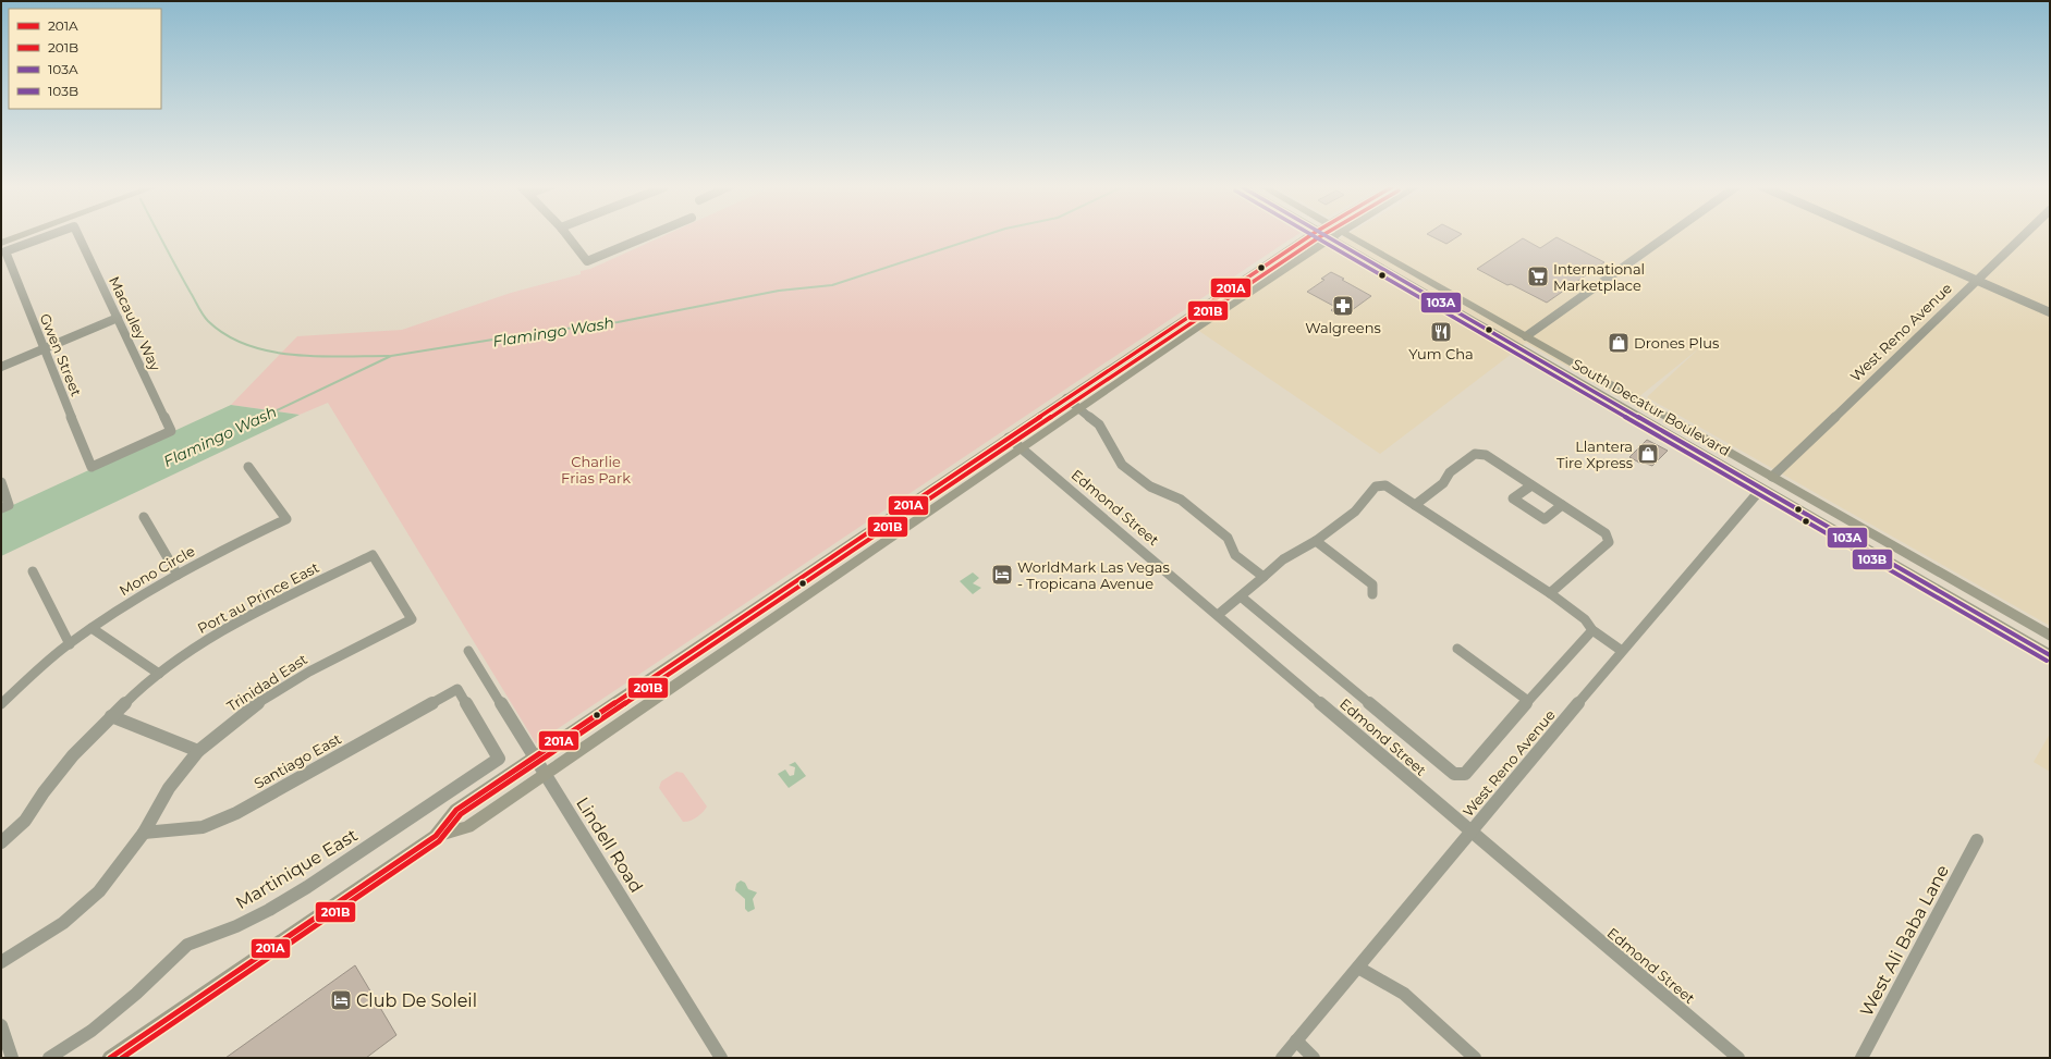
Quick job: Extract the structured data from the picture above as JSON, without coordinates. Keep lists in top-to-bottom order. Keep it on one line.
{"streets":{"main road":["South Decatur Boulevard"],"street":["Macauley Way","West Reno Avenue","Gwen Street","Edmond Street","Mono Circle","Port au Prince East","Trinidad East","Santiago East","Lindell Road","Martinique East","West Ali Baba Lane"]},"crossings":[["Macauley Way","Gwen Street"],["West Reno Avenue","South Decatur Boulevard"],["West Reno Avenue","Edmond Street"],["Port au Prince East","Trinidad East"],["Trinidad East","Santiago East"],["Santiago East","Martinique East"]],"water":["Flamingo Wash"],"parks":["Charlie Frias Park"],"places":{"supermarket":["International Marketplace"],"pharmacy":["Walgreens"],"restaurant":["Yum Cha"],"shop":["Drones Plus","Llantera Tire Xpress"],"hotel":["WorldMark Las Vegas - Tropicana Avenue","Club De Soleil"]},"lines":["transit line 201A","transit line 201B","transit line 103A","transit line 103B"],"legend":["201A","201B","103A","103B"]}
